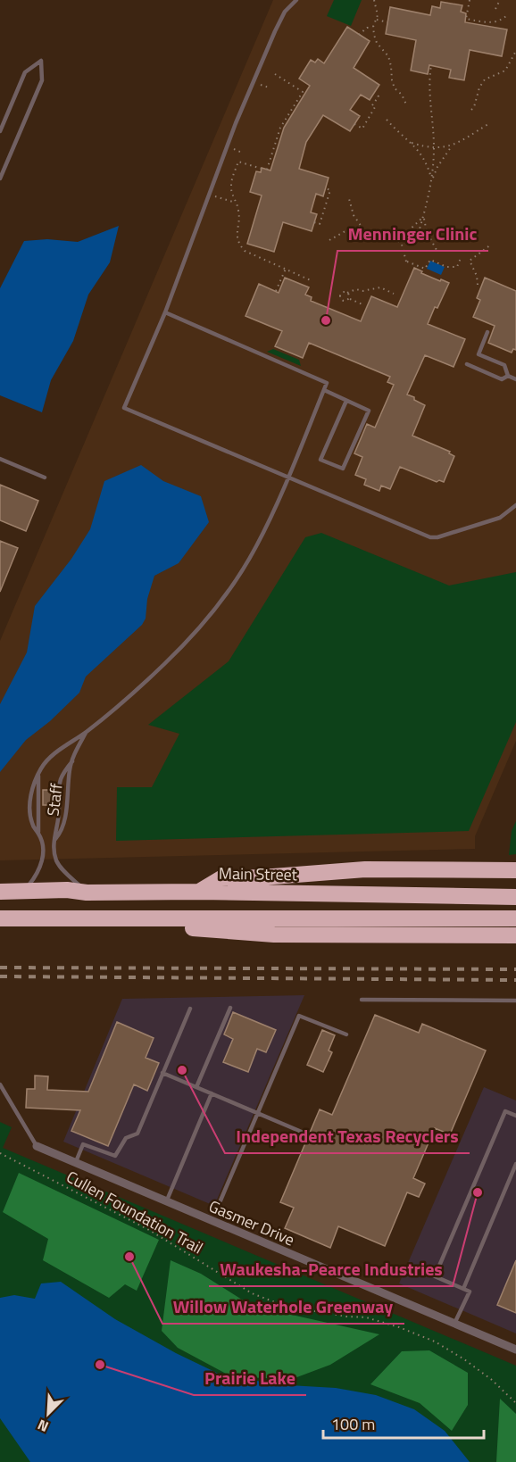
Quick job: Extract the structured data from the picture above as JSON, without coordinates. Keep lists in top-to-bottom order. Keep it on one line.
{"streets":{"highway":["Main Street"],"street":["Gasmer Drive"],"lane":["Staff"],"path":["Cullen Foundation Trail"]},"places":["Menninger Clinic","Independent Texas Recyclers","Waukesha-Pearce Industries","Willow Waterhole Greenway","Prairie Lake"],"scale_bar":"100 m","north":"bottom left"}
